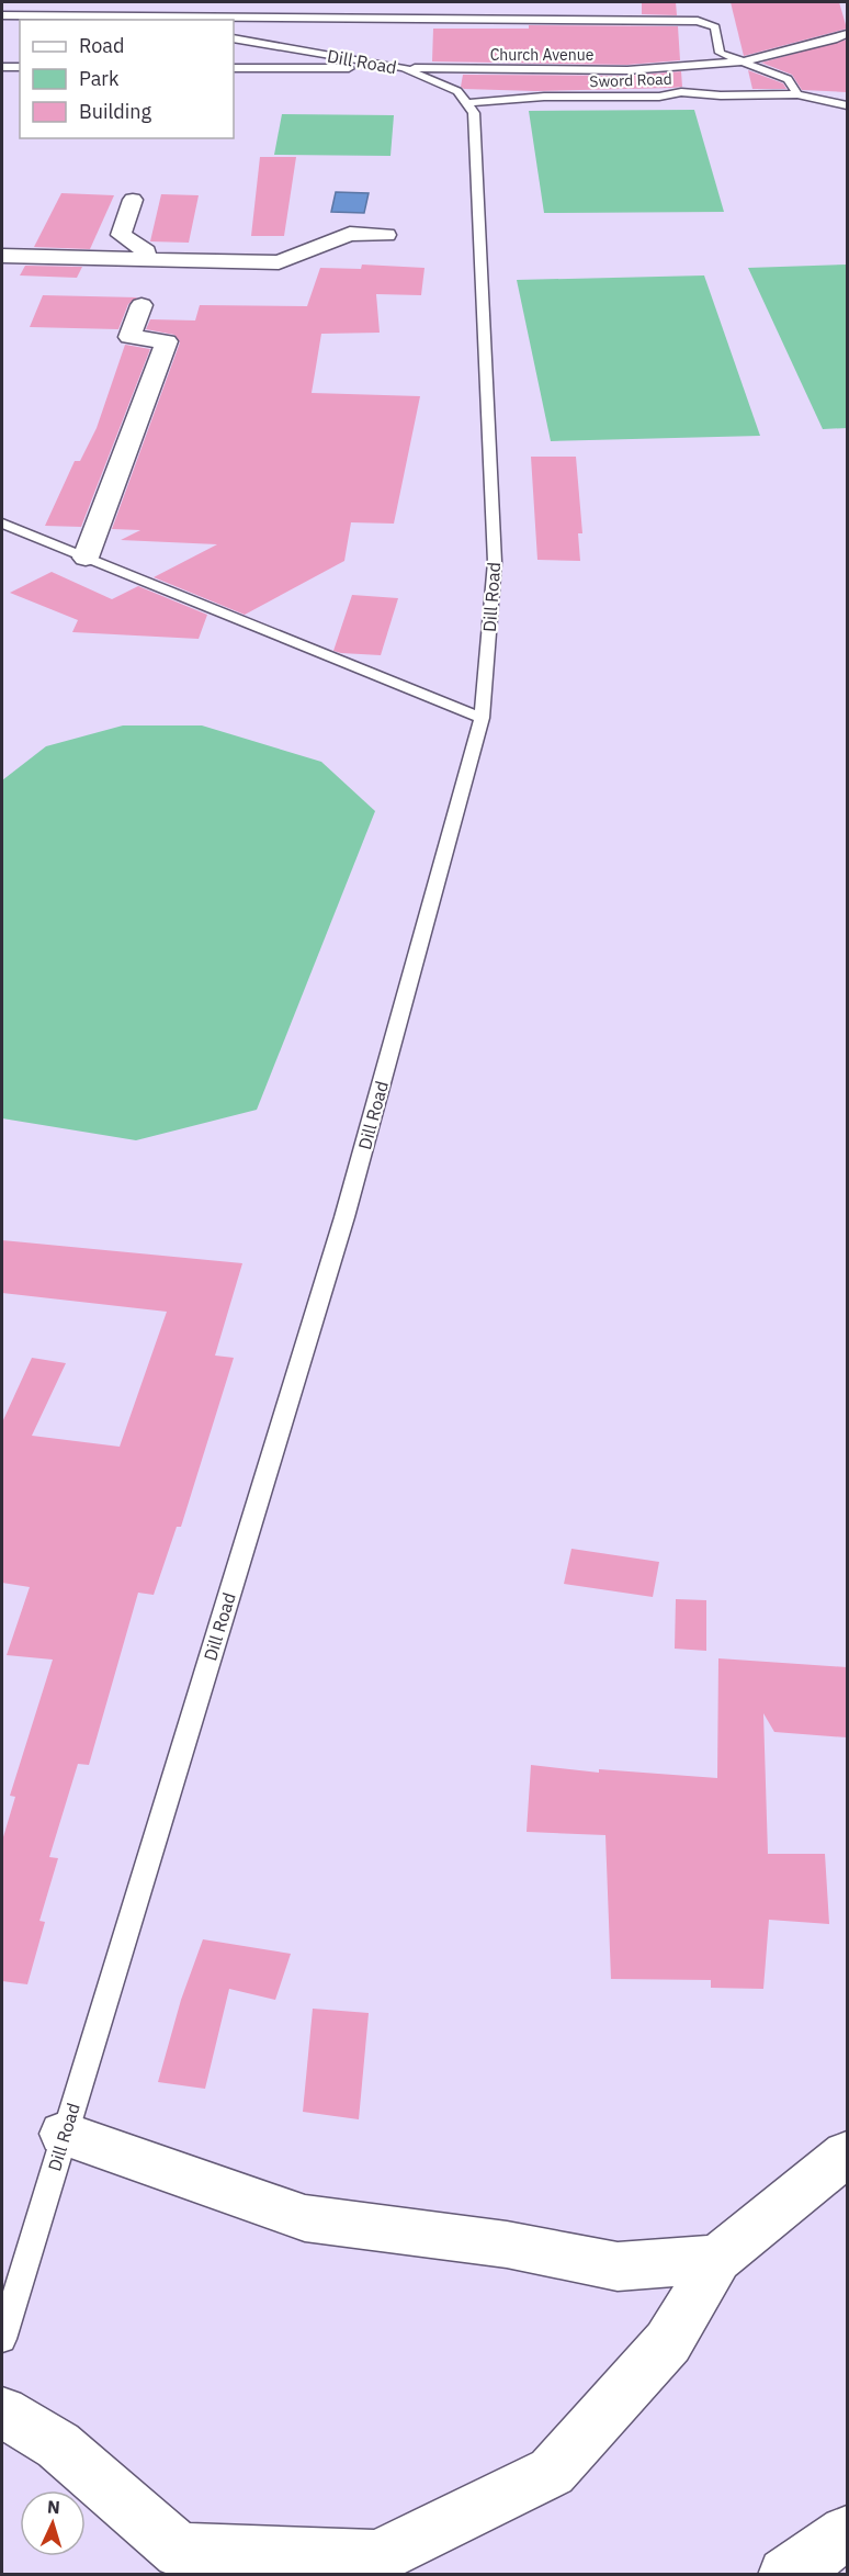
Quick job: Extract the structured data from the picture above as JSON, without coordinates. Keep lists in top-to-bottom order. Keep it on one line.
{"streets":{"lane":["Church Avenue","Dill Road","Sword Road"]},"crossings":[["Church Avenue","Dill Road"],["Dill Road","Sword Road"]],"legend":["Road","Park","Building"],"north":"top"}
